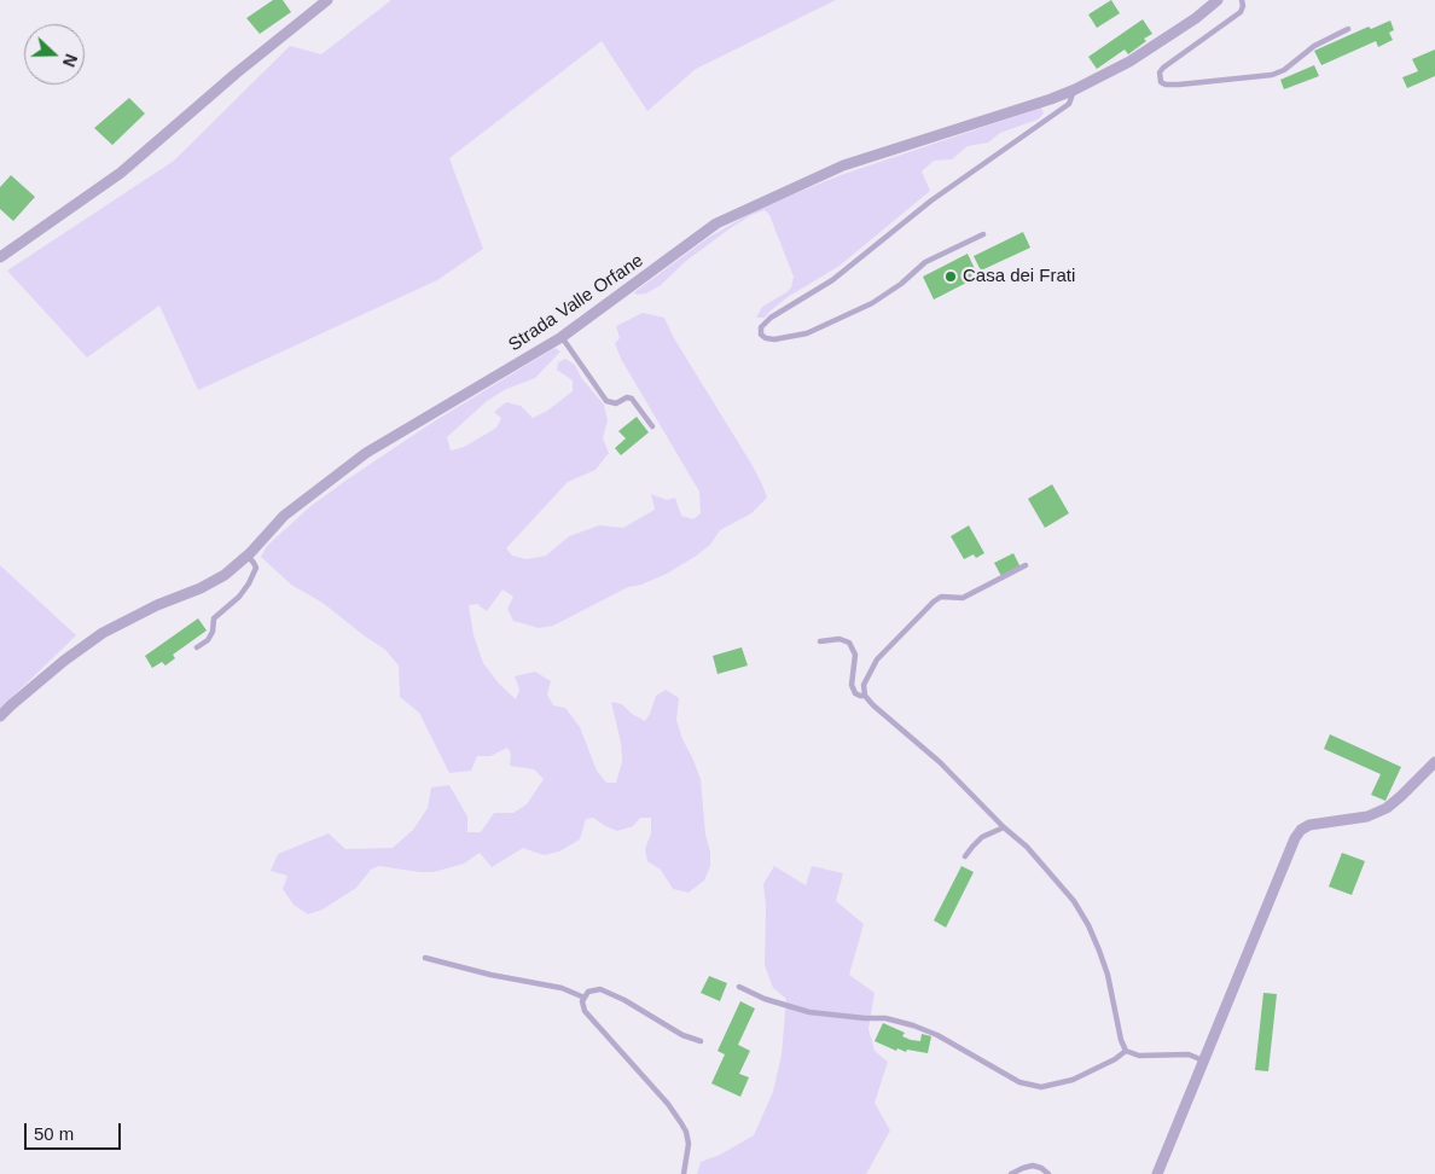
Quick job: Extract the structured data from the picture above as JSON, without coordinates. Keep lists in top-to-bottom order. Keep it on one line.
{"streets":{"street":["Strada Valle Orfane"]},"places":["Casa dei Frati"],"scale_bar":"50 m","north":"right"}
